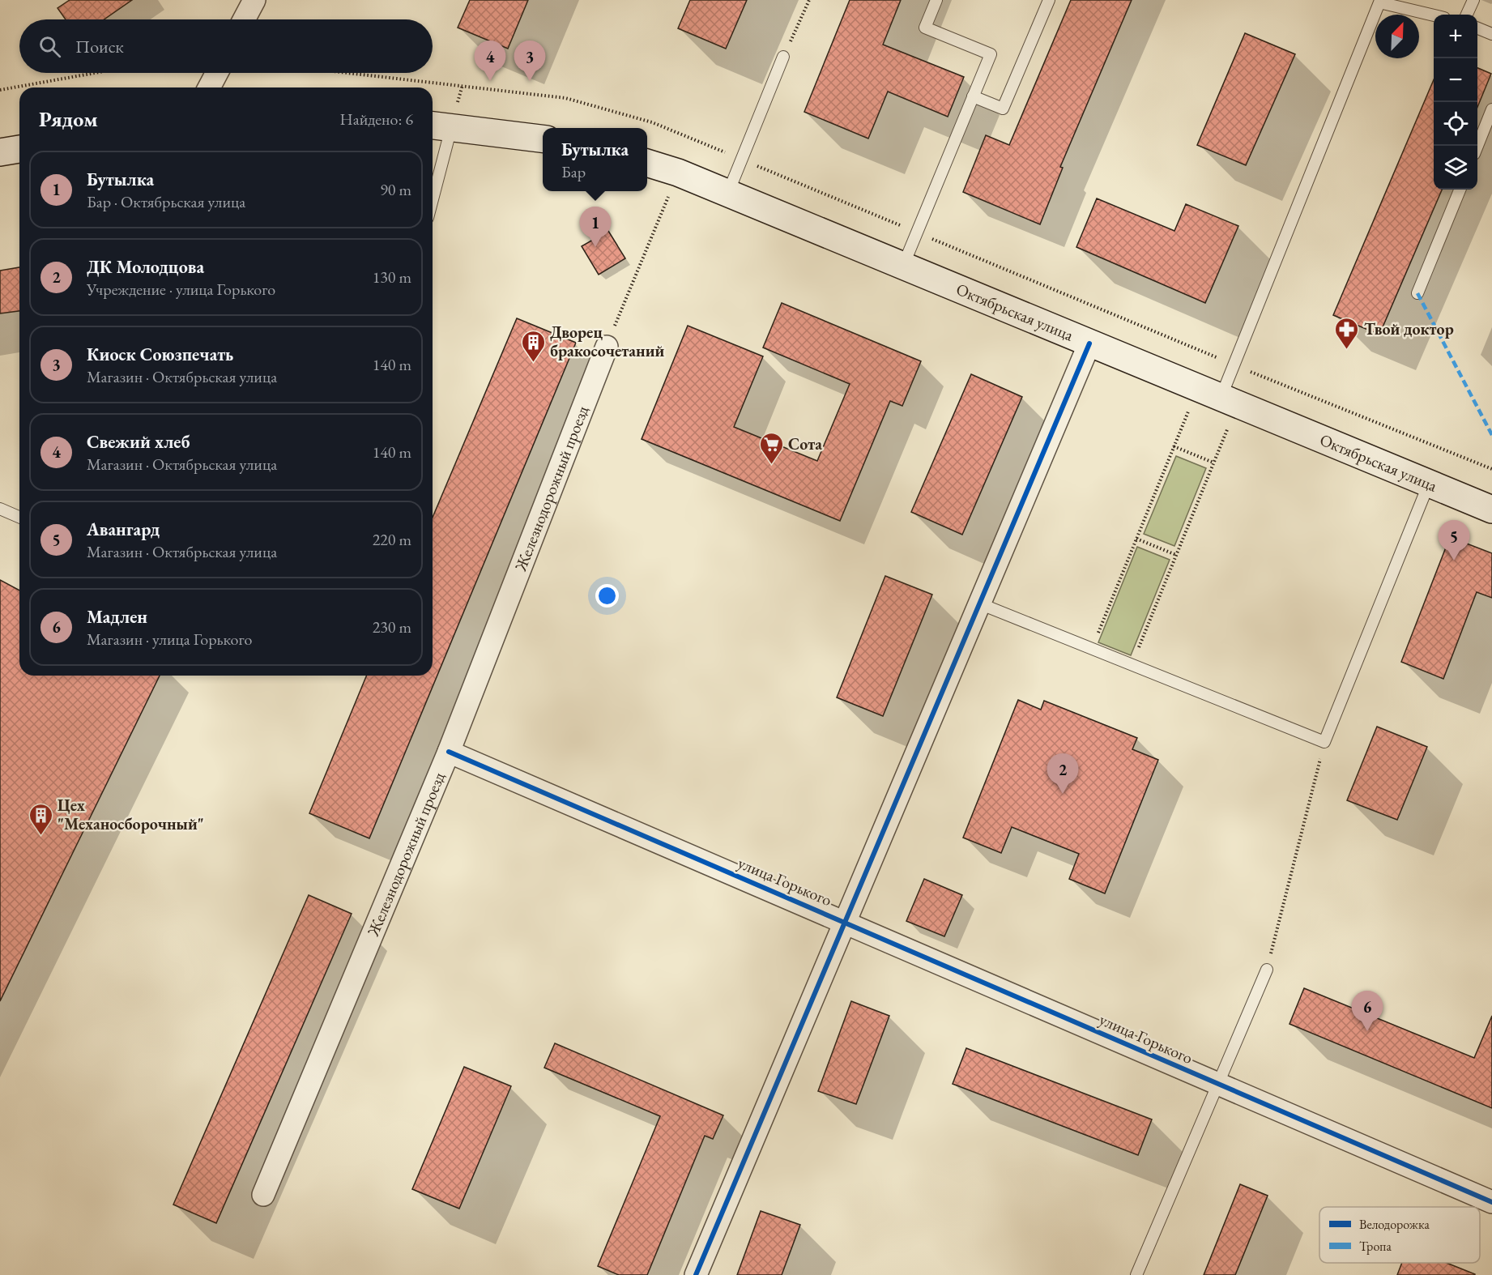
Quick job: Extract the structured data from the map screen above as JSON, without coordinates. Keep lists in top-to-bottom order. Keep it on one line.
{"streets":{"main road":["Октябрьская улица"],"street":["Железнодорожный проезд","улица Горького"]},"crossings":[["Железнодорожный проезд","улица Горького"]],"places":{"pharmacy":["Твой доктор"],"building":["Дворец бракосочетаний","Цех \"Механосборочный\""],"supermarket":["Сота"]},"legend":["Велодорожка","Тропа"],"north":"top right","page":{"map_buttons":["+","−"],"search":"Поиск","pins":["3","4","1","5","2","6"],"heading":["Рядом","Найдено: 6"],"popup":["Бутылка","Бар"],"list":[{"mark":"1","name":"Бутылка","note":"Бар · Октябрьская улица","value":"90 m"},{"mark":"2","name":"ДК Молодцова","note":"Учреждение · улица Горького","value":"130 m"},{"mark":"3","name":"Киоск Союзпечать","note":"Магазин · Октябрьская улица","value":"140 m"},{"mark":"4","name":"Свежий хлеб","note":"Магазин · Октябрьская улица","value":"140 m"},{"mark":"5","name":"Авангард","note":"Магазин · Октябрьская улица","value":"220 m"},{"mark":"6","name":"Мадлен","note":"Магазин · улица Горького","value":"230 m"}]}}
